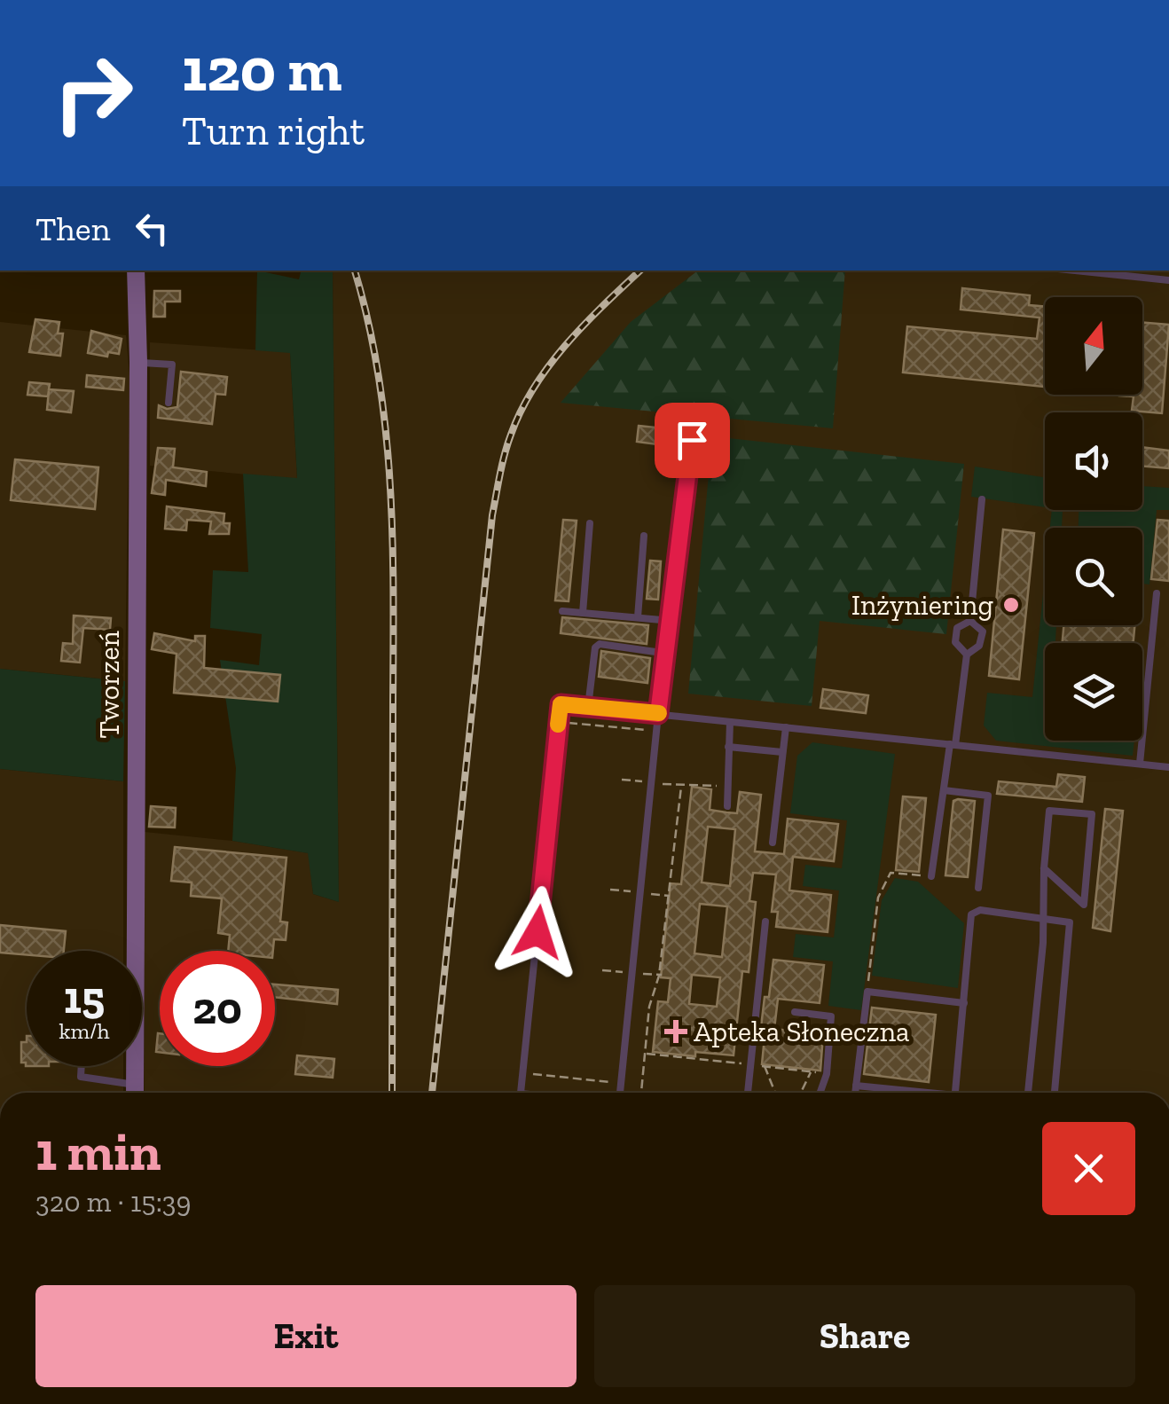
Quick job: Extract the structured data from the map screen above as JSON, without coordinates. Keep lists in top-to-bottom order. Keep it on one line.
{"streets":{"street":["Tworzeń"]},"places":{"other":["Inżyniering"],"health":["Apteka Słoneczna"]},"north":"top","page":{"turn":["120 m","Turn right"],"then":"Then","speed":"15 km/h","limit":"20","heading":["1 min","320 m · 15:39"],"buttons":["Exit","Share"]}}
